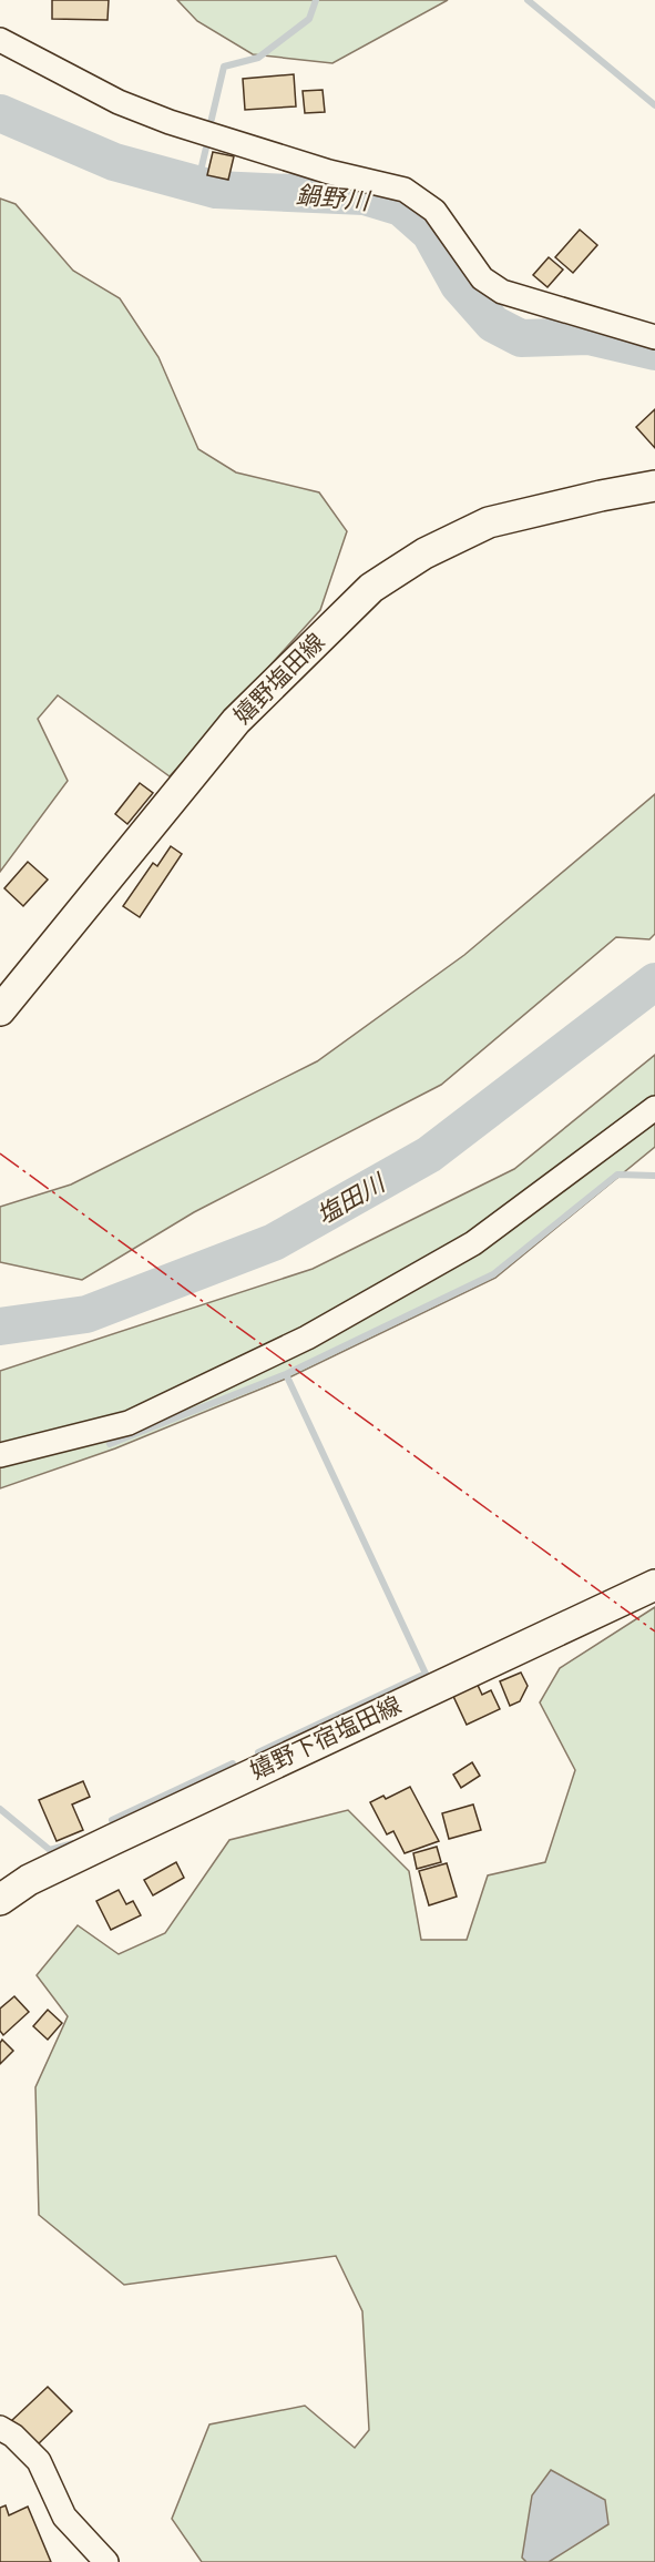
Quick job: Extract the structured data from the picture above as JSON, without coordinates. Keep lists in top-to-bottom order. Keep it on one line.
{"streets":{"main road":["嬉野塩田線","嬉野下宿塩田線"]},"water":["鍋野川","塩田川"]}
